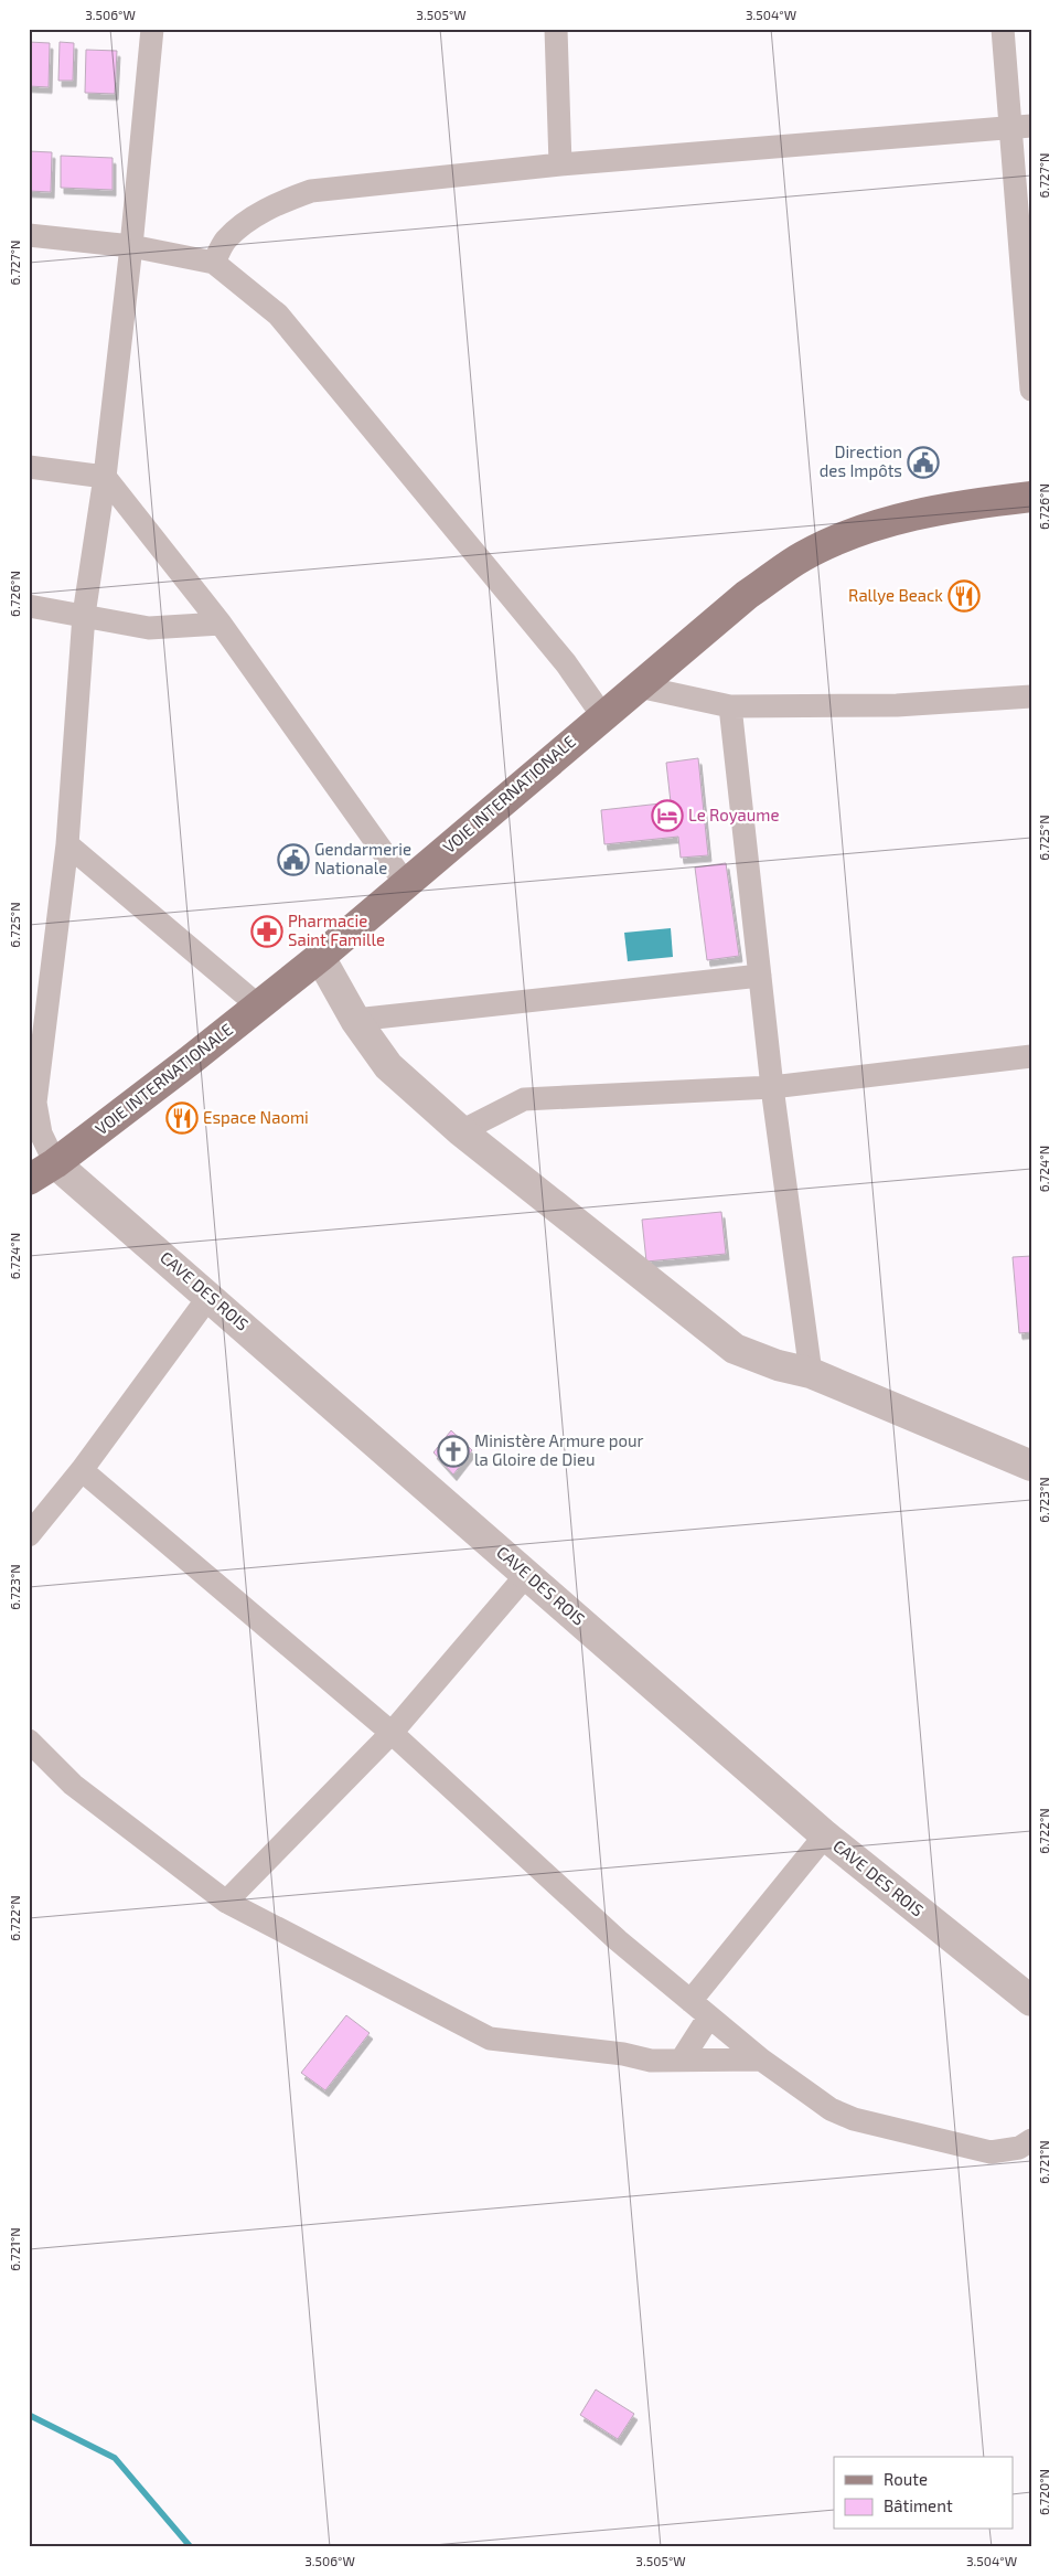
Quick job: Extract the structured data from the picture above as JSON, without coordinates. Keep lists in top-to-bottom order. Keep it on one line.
{"streets":{"main road":["VOIE INTERNATIONALE"],"street":["CAVE DES ROIS"]},"crossings":[["VOIE INTERNATIONALE","CAVE DES ROIS"]],"places":{"public building":["Direction des Impôts","Gendarmerie Nationale"],"restaurant":["Rallye Beack","Espace Naomi"],"hotel":["Le Royaume"],"pharmacy":["Pharmacie Saint Famille"],"church":["Ministère Armure pour la Gloire de Dieu"]},"legend":["Route","Bâtiment"],"coordinates":["3.506°W","3.505°W","3.504°W","6.727°N","6.726°N","6.725°N","6.724°N","6.723°N","6.722°N","6.721°N","6.720°N"]}
